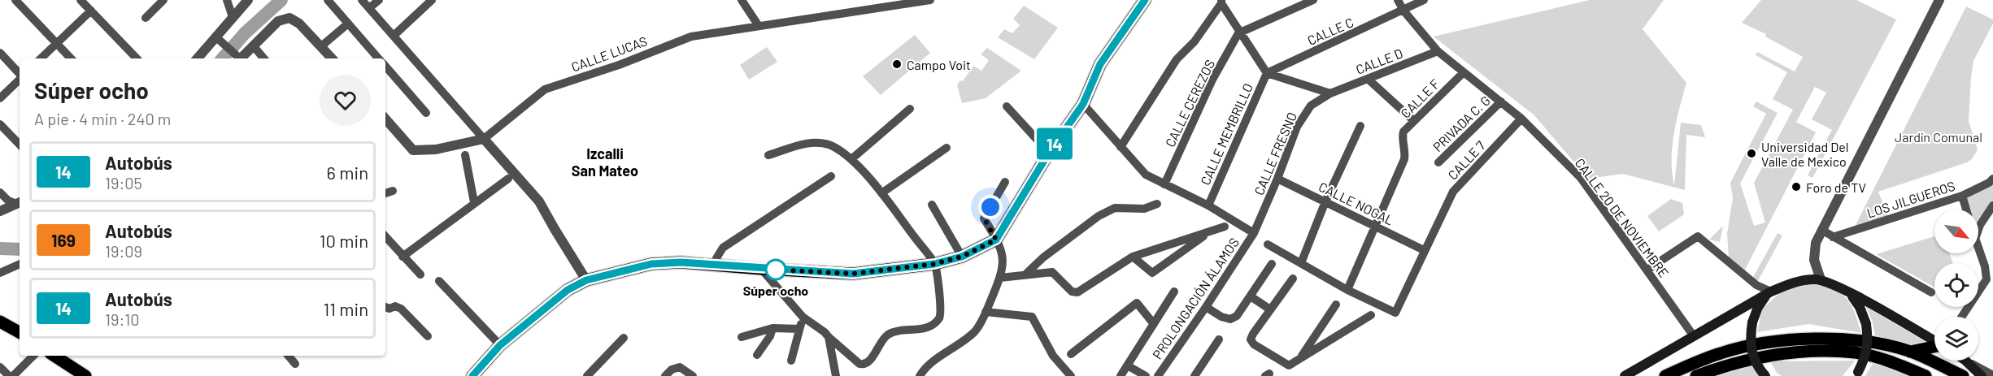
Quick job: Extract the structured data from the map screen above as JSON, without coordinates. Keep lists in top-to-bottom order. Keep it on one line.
{"streets":{"street":["CALLE C","CALLE LUCAS","CALLE D","CALLE F","CALLE CEREZOS","PRIVADA C. G","CALLE MEMBRILLO","CALLE FRESNO","CALLE 7","LOS JILGUEROS","CALLE NOGAL","CALLE 20 DE NOVIEMBRE","PROLONGACIÓN ÁLAMOS"]},"crossings":[["CALLE C","CALLE MEMBRILLO"],["CALLE C","CALLE 20 DE NOVIEMBRE"],["CALLE D","CALLE FRESNO"],["CALLE D","CALLE 20 DE NOVIEMBRE"],["CALLE F","CALLE 7"],["CALLE F","CALLE NOGAL"],["CALLE F","CALLE 20 DE NOVIEMBRE"],["PRIVADA C. G","CALLE 20 DE NOVIEMBRE"],["CALLE FRESNO","CALLE NOGAL"],["CALLE FRESNO","PROLONGACIÓN ÁLAMOS"],["CALLE 7","CALLE NOGAL"],["CALLE 7","CALLE 20 DE NOVIEMBRE"]],"districts":["Izcalli San Mateo"],"parks":["Jardín Comunal"],"places":["Campo Voit","Universidad Del Valle de Mexico","Foro de TV","Súper ocho"],"lines":["bus line 14"],"north":"bottom right","page":{"on_map":"14","heading":["Súper ocho","A pie · 4 min · 240 m"],"list":[{"mark":"14","name":"Autobús","note":"19:05","value":"6 min"},{"mark":"169","name":"Autobús","note":"19:09","value":"10 min"},{"mark":"14","name":"Autobús","note":"19:10","value":"11 min"}]}}
